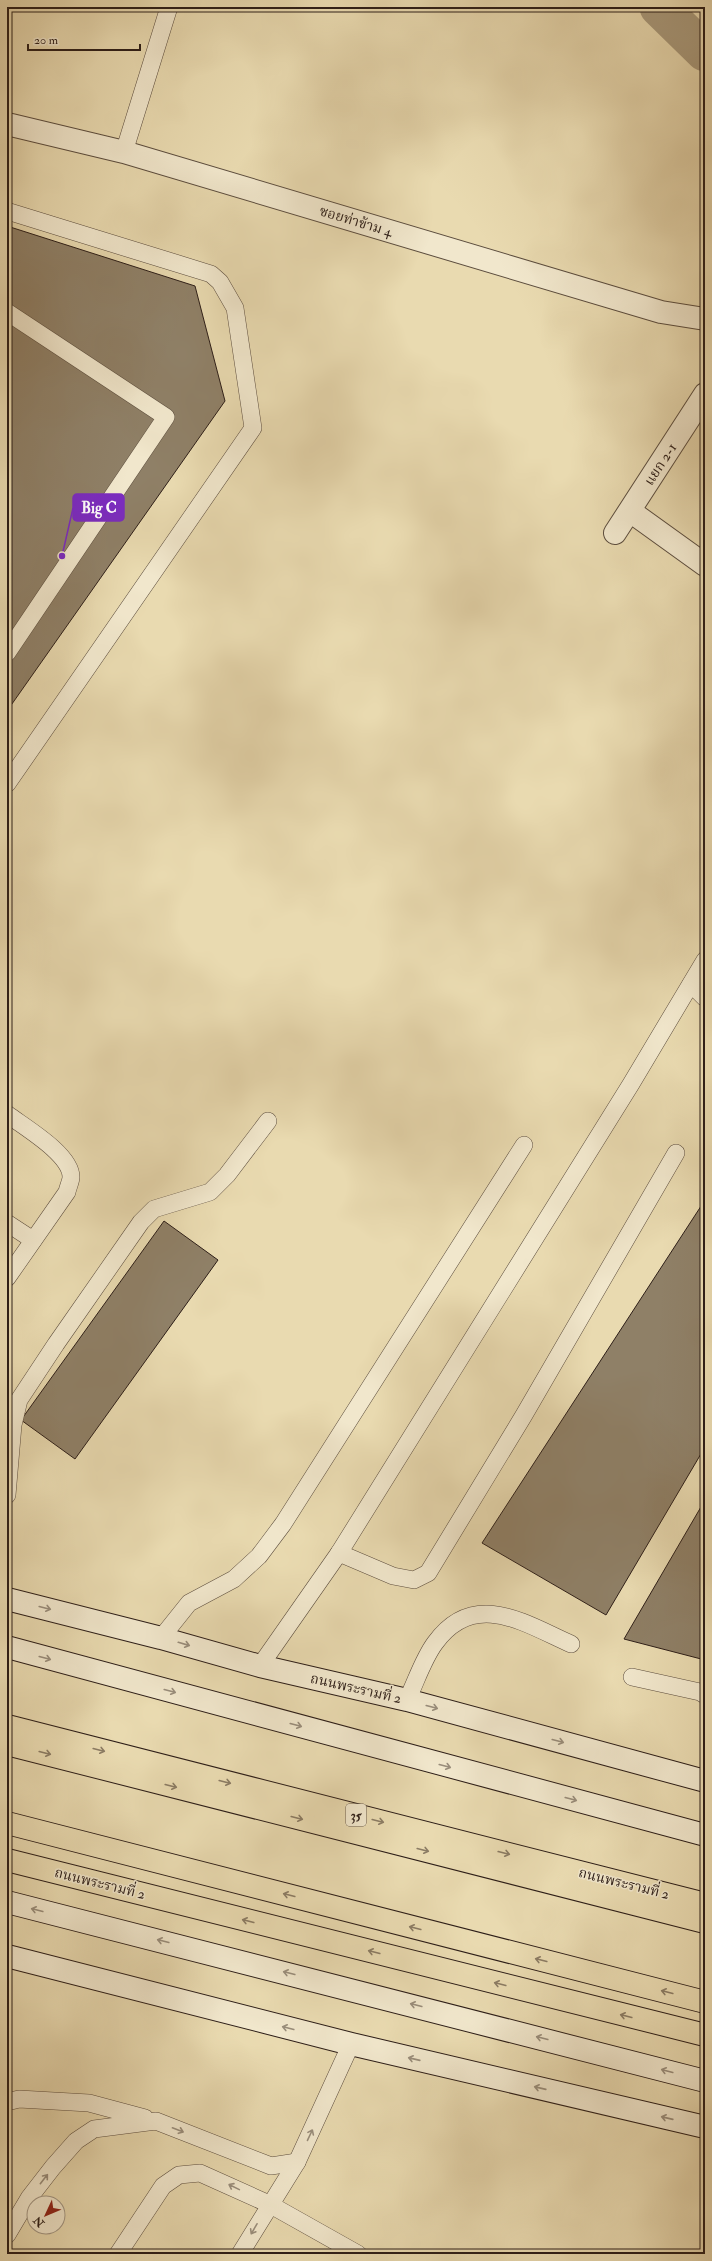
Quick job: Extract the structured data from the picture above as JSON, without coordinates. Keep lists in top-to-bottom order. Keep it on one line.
{"streets":{"highway":["ถนนพระรามที่ 2","35"],"main road":["ซอยท่าข้าม 4","แยก 2-1"]},"places":["Big C"],"scale_bar":"20 m","north":"bottom left"}
